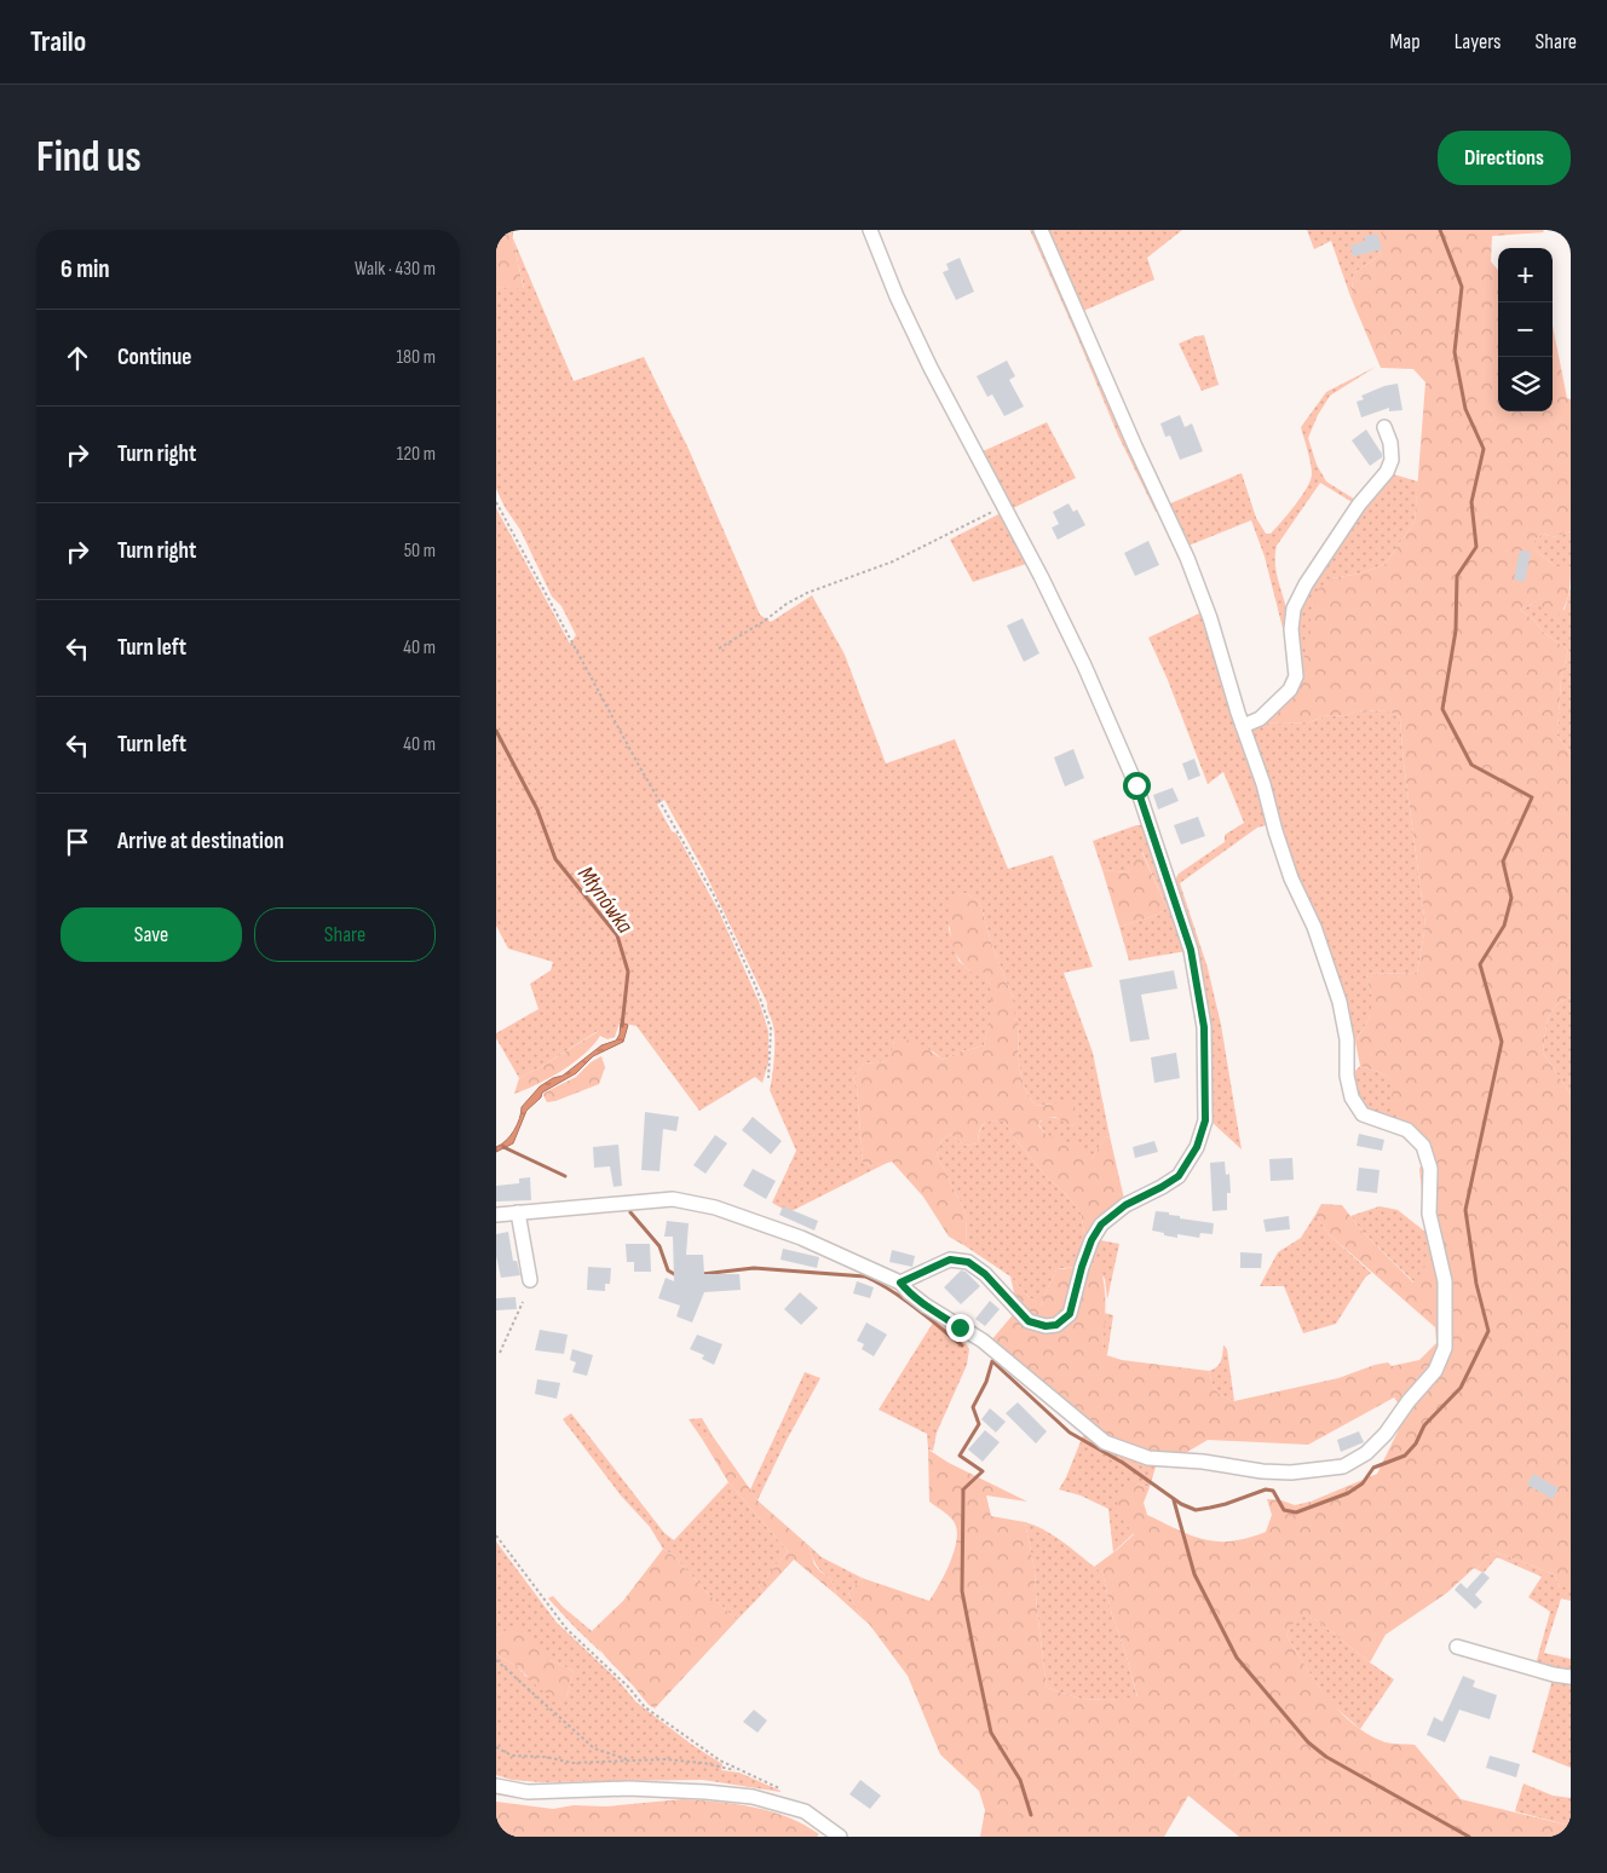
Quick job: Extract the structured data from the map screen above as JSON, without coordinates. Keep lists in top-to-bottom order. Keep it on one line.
{"water":["Młynówka"],"page":{"header":"Trailo","nav":["Map","Layers","Share"],"buttons":["Directions",["Save","Share"]],"title":"Find us","heading":["6 min","Walk · 430 m"],"map_buttons":["+","−"],"list":[["Continue","180 m"],["Turn right","120 m"],["Turn right","50 m"],["Turn left","40 m"],["Turn left","40 m"],"Arrive at destination"]}}
